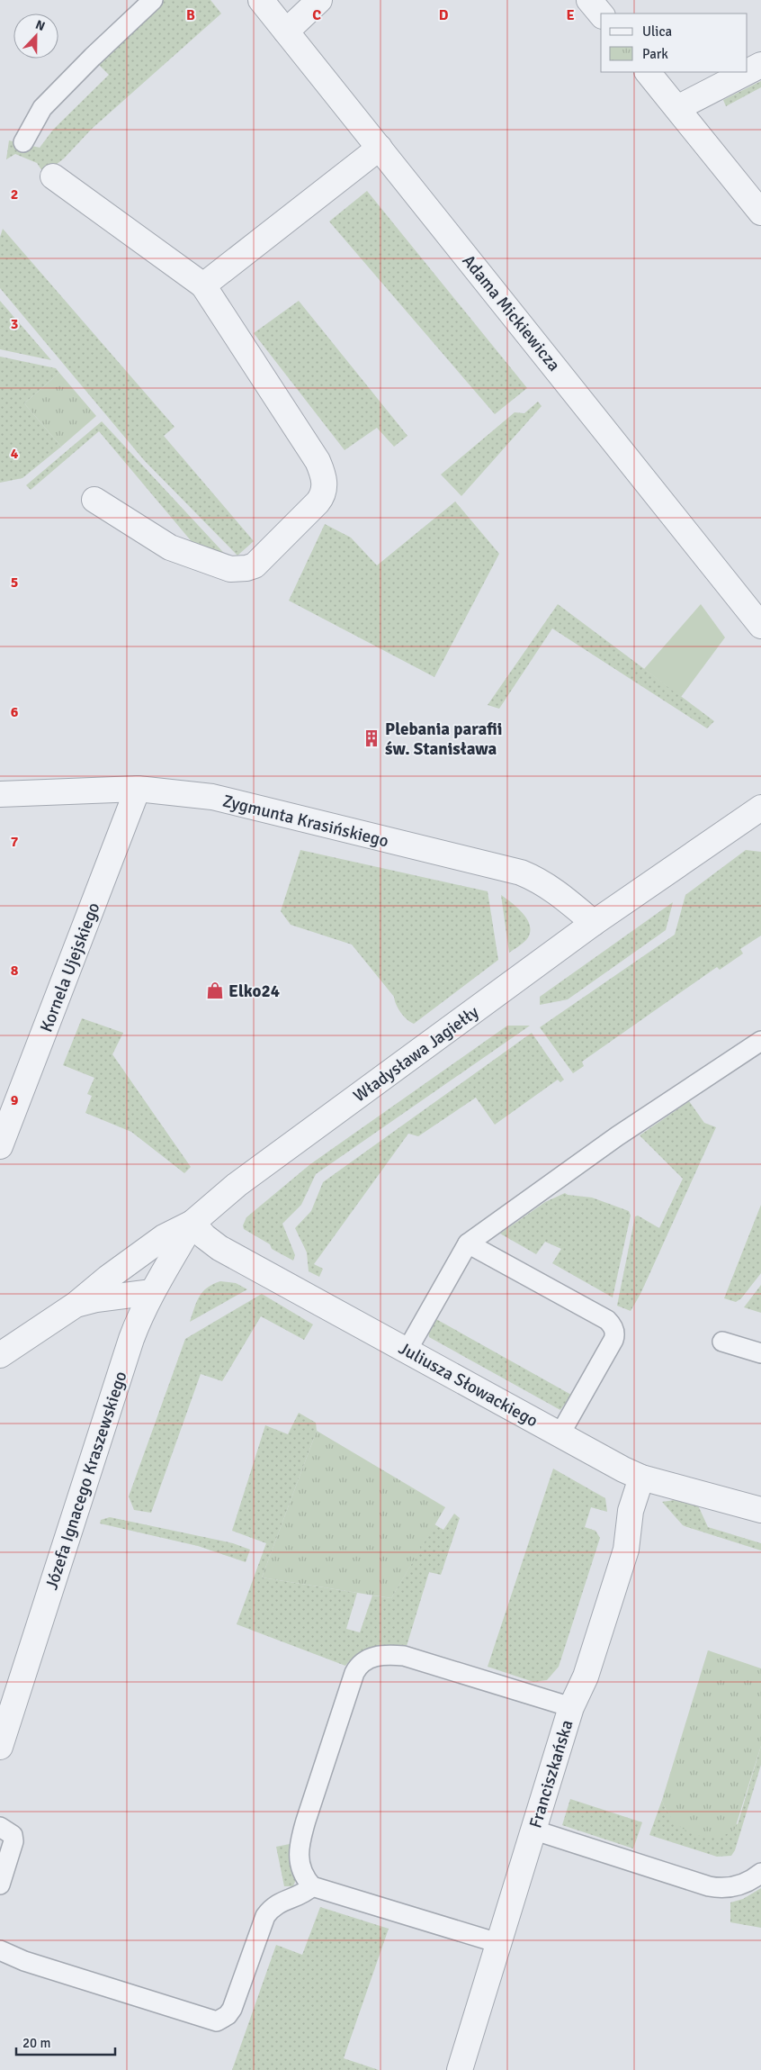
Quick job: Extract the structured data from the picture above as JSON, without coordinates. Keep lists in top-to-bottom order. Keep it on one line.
{"streets":{"street":["Adama Mickiewicza","Zygmunta Krasińskiego","Kornela Ujejskiego","Władysława Jagiełły","Juliusza Słowackiego","Józefa Ignacego Kraszewskiego","Franciszkańska"]},"crossings":[["Zygmunta Krasińskiego","Kornela Ujejskiego"],["Zygmunta Krasińskiego","Władysława Jagiełły"],["Władysława Jagiełły","Juliusza Słowackiego"],["Władysława Jagiełły","Józefa Ignacego Kraszewskiego"],["Juliusza Słowackiego","Józefa Ignacego Kraszewskiego"],["Juliusza Słowackiego","Franciszkańska"]],"places":{"building":["Plebania parafii św. Stanisława"],"shop":["Elko24"]},"legend":["Ulica","Park"],"scale_bar":"20 m","north":"top","grid":{"columns":["B","C","D","E"],"rows":["2","3","4","5","6","7","8","9"]}}
